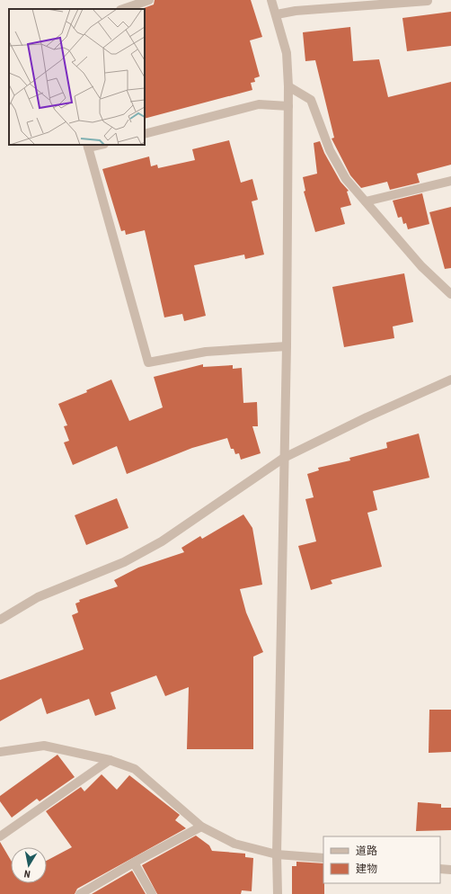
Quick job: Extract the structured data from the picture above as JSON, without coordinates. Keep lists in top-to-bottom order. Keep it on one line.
{"legend":["道路","建物"],"north":"bottom"}
